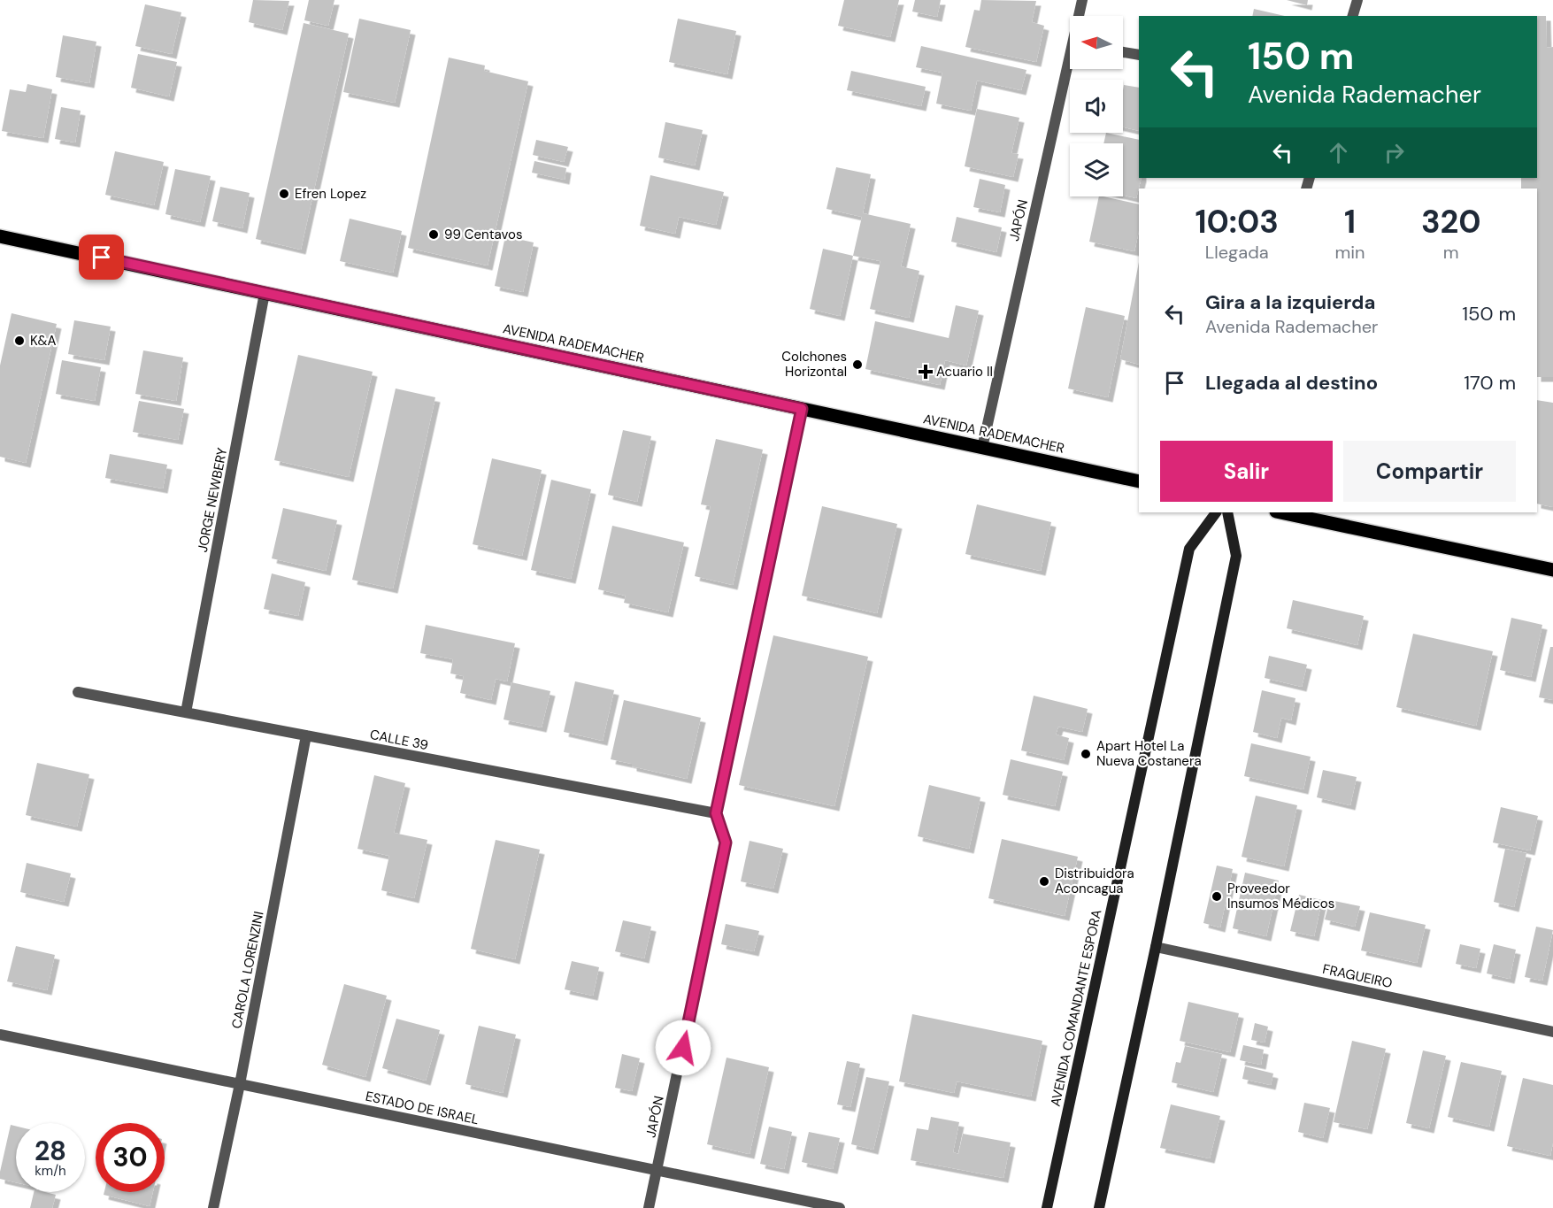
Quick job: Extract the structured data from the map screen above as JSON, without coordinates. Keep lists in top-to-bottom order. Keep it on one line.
{"streets":{"main road":["AVENIDA RADEMACHER","AVENIDA COMANDANTE ESPORA"],"street":["JAPÓN","JORGE NEWBERY","CALLE 39","CAROLA LORENZINI","FRAGUEIRO","ESTADO DE ISRAEL"]},"crossings":[["JAPÓN","AVENIDA RADEMACHER"],["JAPÓN","CALLE 39"],["JAPÓN","ESTADO DE ISRAEL"],["AVENIDA RADEMACHER","JORGE NEWBERY"],["JORGE NEWBERY","CALLE 39"],["CALLE 39","CAROLA LORENZINI"],["CAROLA LORENZINI","ESTADO DE ISRAEL"]],"places":{"other":["Efren Lopez","99 Centavos","K&A","Colchones Horizontal","Apart Hotel La Nueva Costanera","Distribuidora Aconcagua","Proveedor Insumos Médicos"],"health":["Acuario II"]},"north":"left","page":{"turn":["150 m","Avenida Rademacher"],"eta":["10:03","Llegada","1","min","320","m"],"list":[{"name":"Gira a la izquierda","note":"Avenida Rademacher","value":"150 m"},{"name":"Llegada al destino","value":"170 m"}],"buttons":["Salir","Compartir"],"speed":"28 km/h","limit":"30"}}
